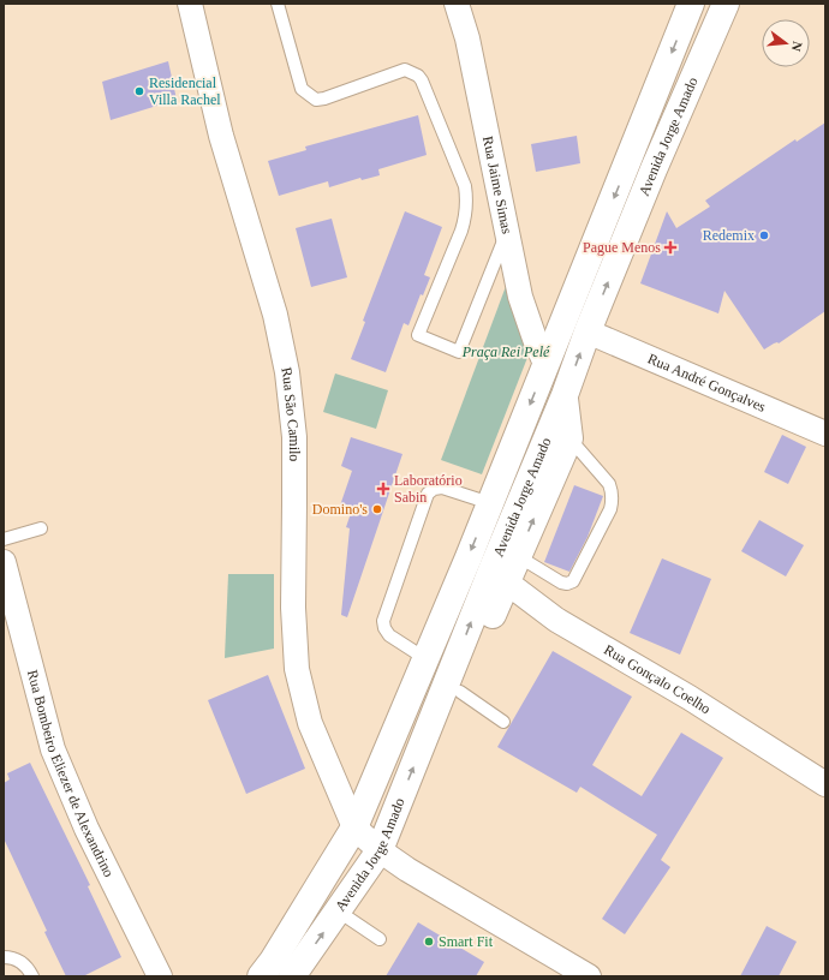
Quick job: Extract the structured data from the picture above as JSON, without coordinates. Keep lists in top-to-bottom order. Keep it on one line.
{"streets":{"main road":["Avenida Jorge Amado"],"street":["Rua Jaime Simas","Rua André Gonçalves","Rua São Camilo","Rua Gonçalo Coelho","Rua Bombeiro Eliezer de Alexandrino"]},"crossings":[["Avenida Jorge Amado","Rua Jaime Simas"],["Avenida Jorge Amado","Rua André Gonçalves"],["Avenida Jorge Amado","Rua São Camilo"],["Avenida Jorge Amado","Rua Gonçalo Coelho"]],"parks":["Praça Rei Pelé"],"places":{"other":["Residencial Villa Rachel","Redemix","Domino's","Smart Fit"],"health":["Pague Menos","Laboratório Sabin"]},"north":"right"}
